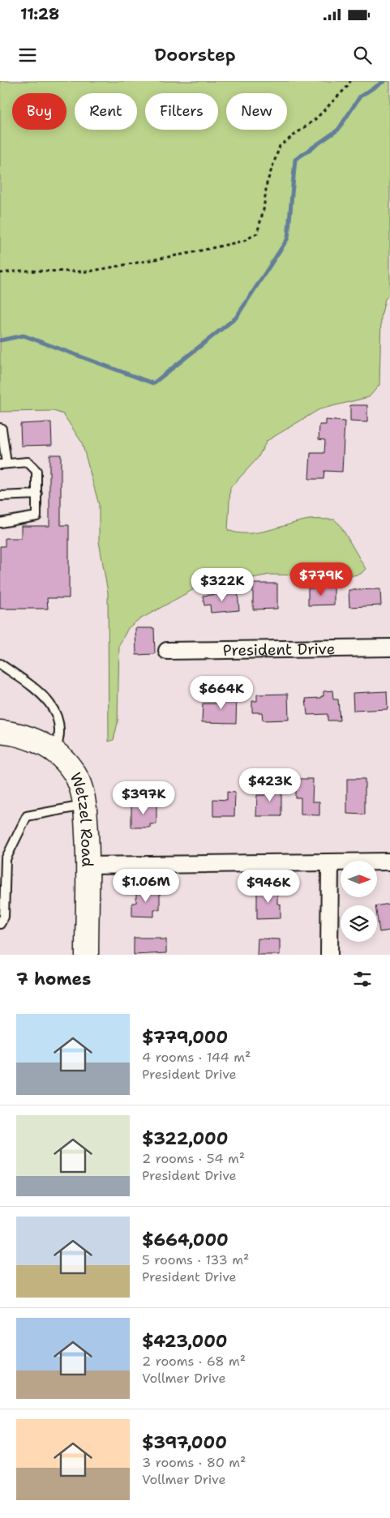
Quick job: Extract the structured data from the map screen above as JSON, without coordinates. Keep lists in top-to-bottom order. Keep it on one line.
{"streets":{"street":["President Drive","Wetzel Road"]},"north":"right","page":{"status":"11:28","header":"Doorstep","chip":["Buy","Rent","Filters","New"],"price":["$779K","$322K","$664K","$423K","$397K","$1.06M","$946K"],"heading":"7 homes","list":[{"name":"$779,000","note":"4 rooms · 144 m² · President Drive"},{"name":"$322,000","note":"2 rooms · 54 m² · President Drive"},{"name":"$664,000","note":"5 rooms · 133 m² · President Drive"},{"name":"$423,000","note":"2 rooms · 68 m² · Vollmer Drive"},{"name":"$397,000","note":"3 rooms · 80 m² · Vollmer Drive"}]}}
